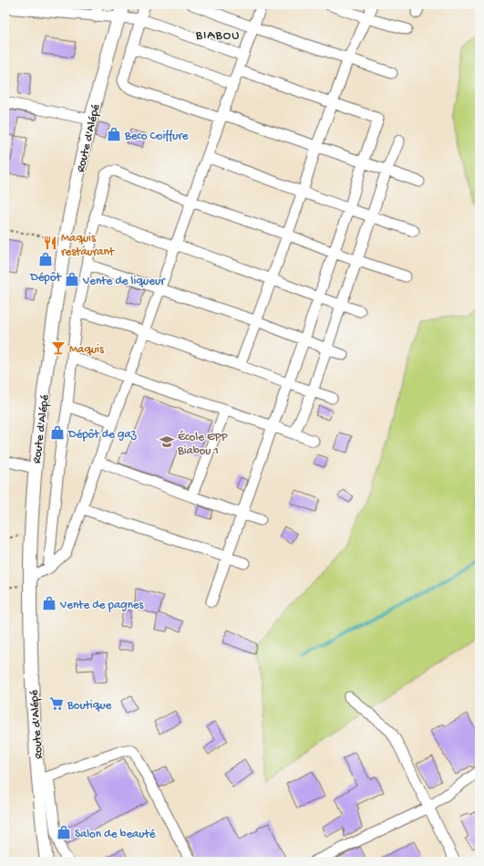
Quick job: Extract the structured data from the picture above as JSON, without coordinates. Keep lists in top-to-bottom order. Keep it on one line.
{"streets":{"main road":["Route d'Alépé"]},"districts":["BIABOU"],"places":{"shop":["Beco Coiffure","Dépôt","Vente de liqueur","Dépôt de gaz","Vente de pagnes","Salon de beauté"],"restaurant":["Maquis restaurant"],"bar":["Maquis"],"school or university":["École EPP Biabou 1"],"supermarket":["Boutique"]}}
